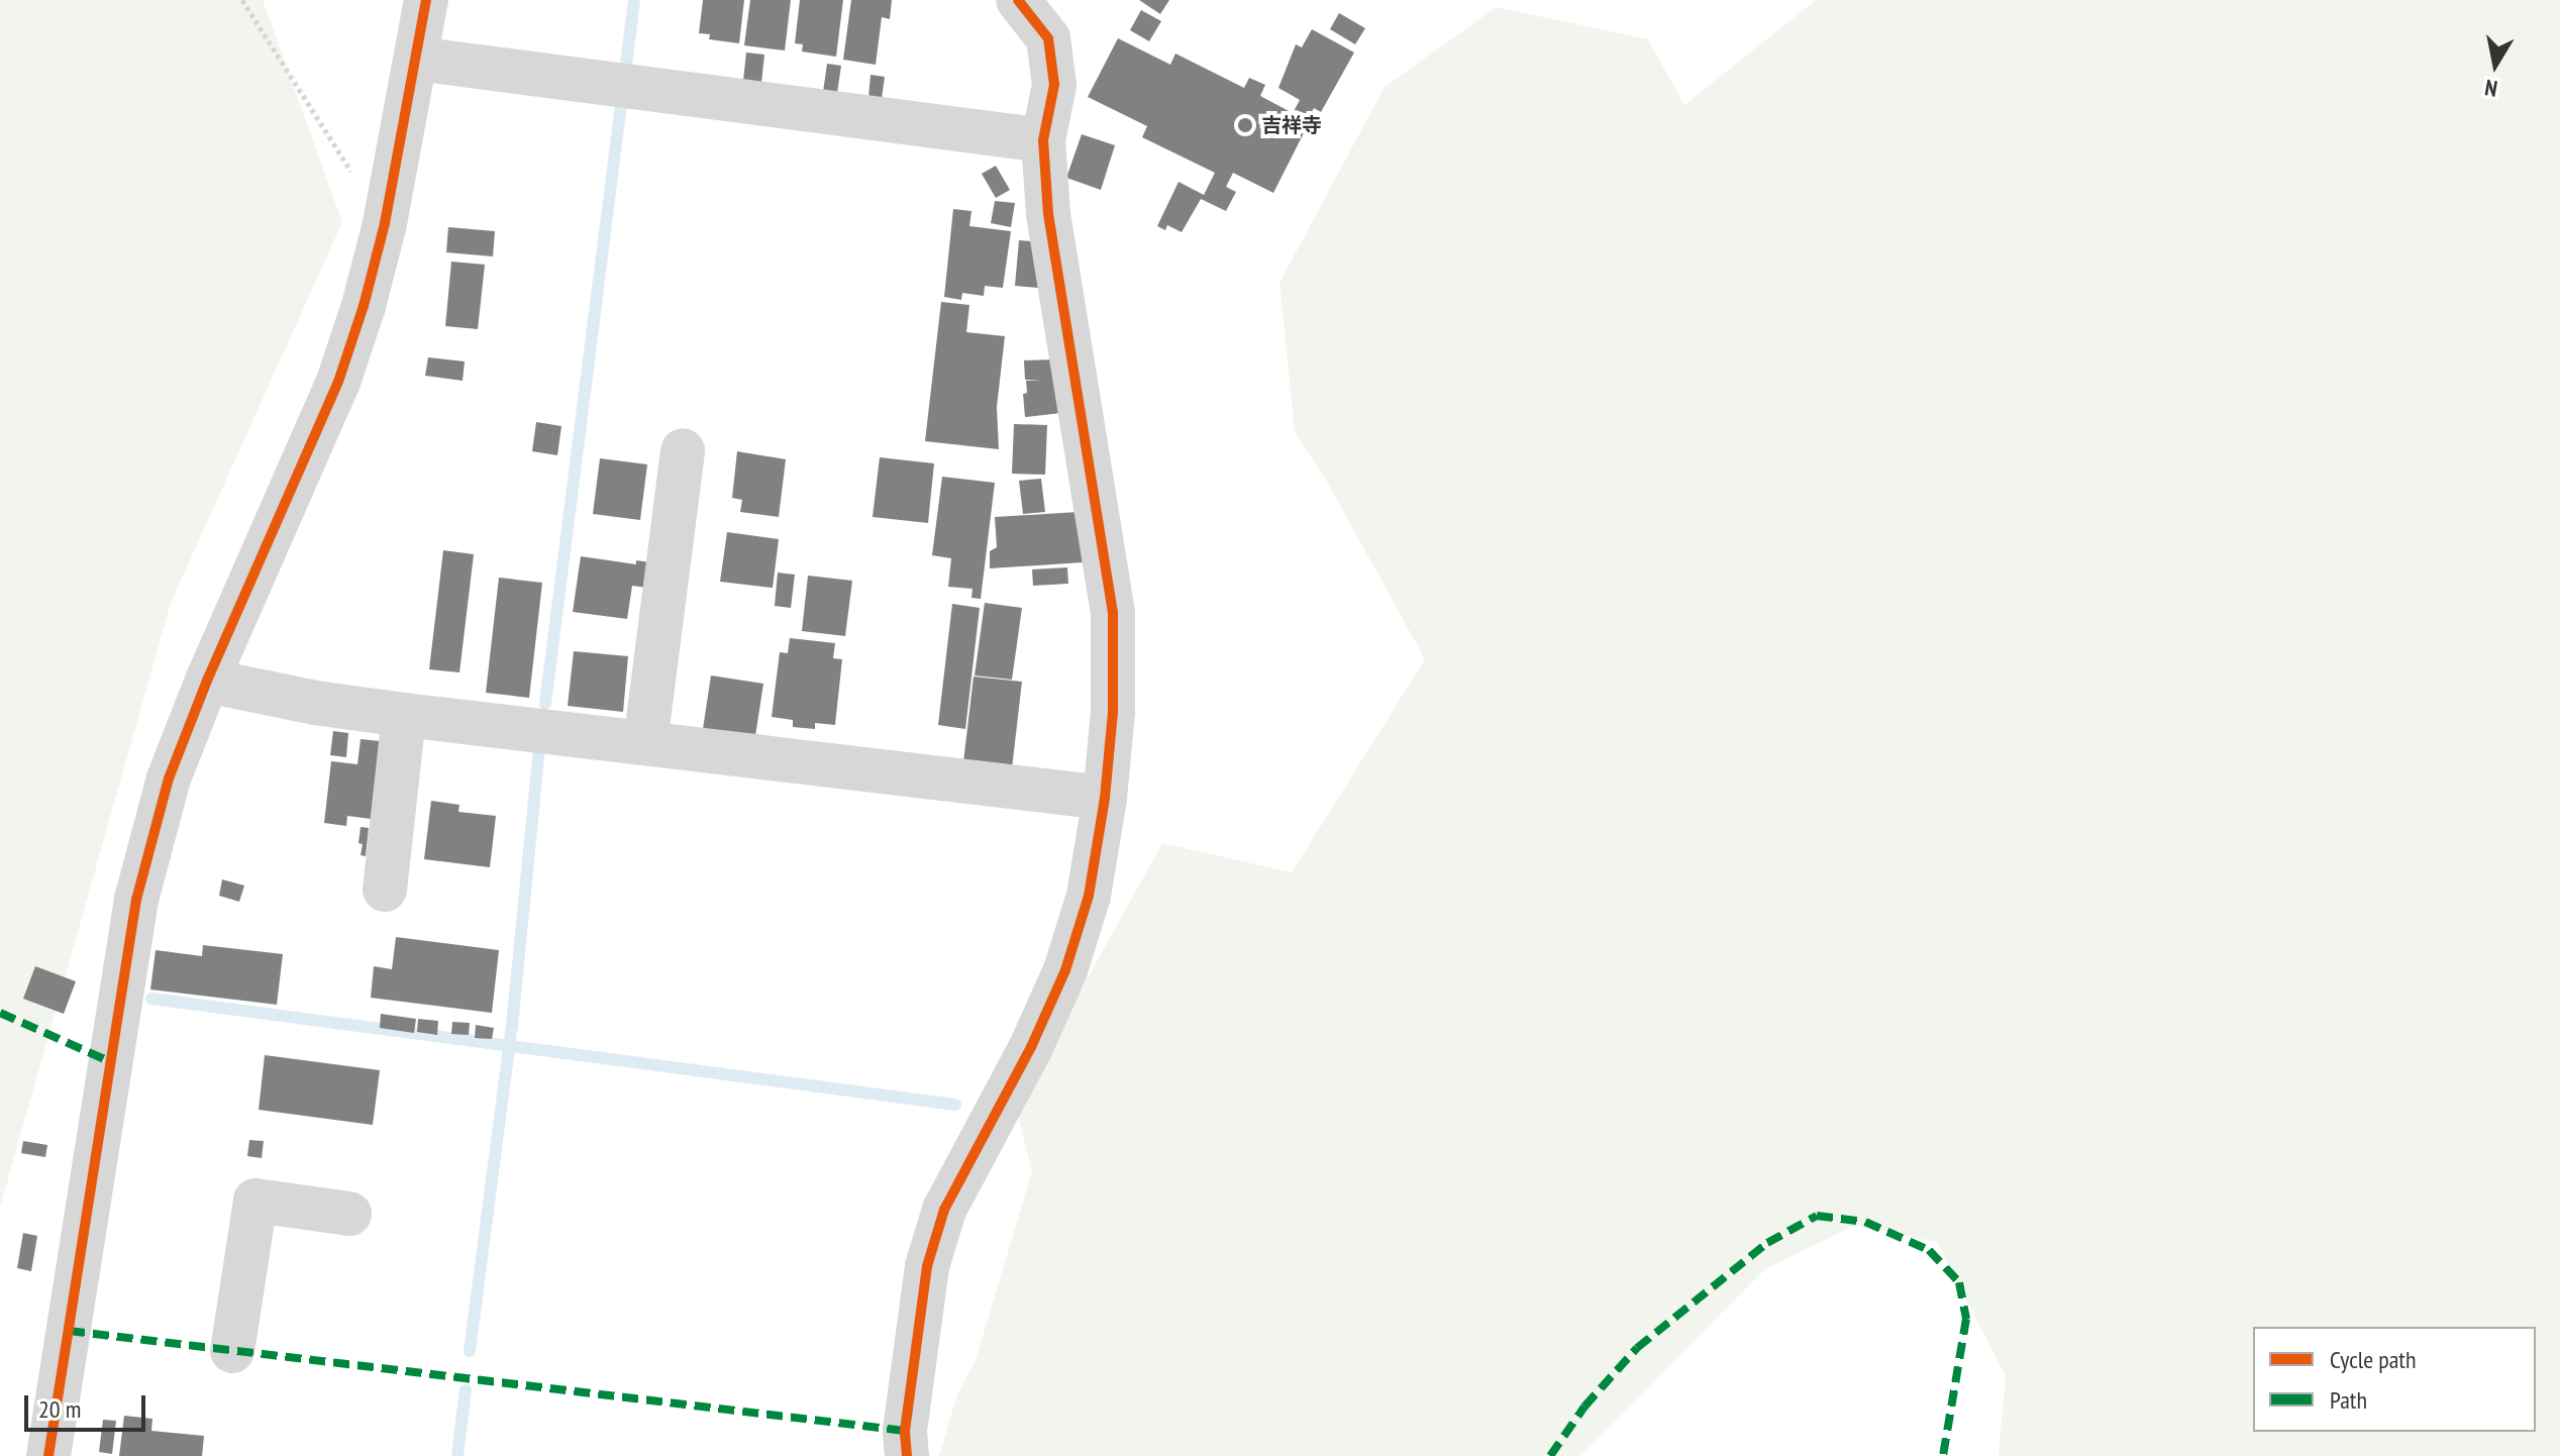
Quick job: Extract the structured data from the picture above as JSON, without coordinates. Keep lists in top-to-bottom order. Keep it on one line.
{"places":["吉祥寺"],"legend":["Cycle path","Path"],"scale_bar":"20 m","north":"bottom"}
